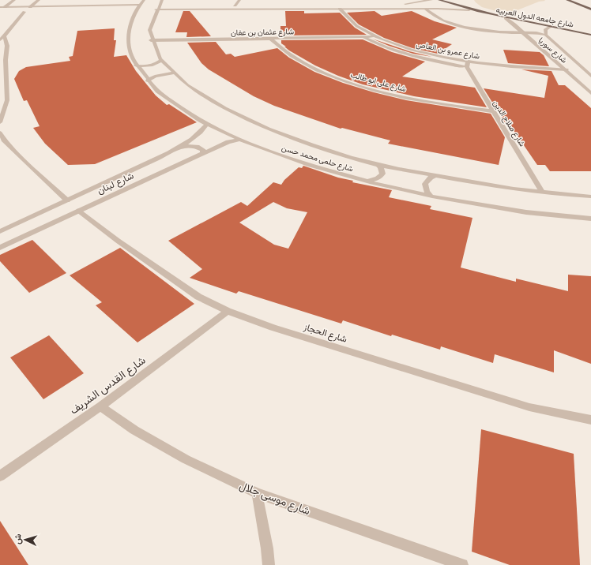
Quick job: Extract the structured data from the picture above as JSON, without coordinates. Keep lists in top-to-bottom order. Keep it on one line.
{"streets":{"main road":["شارع جامعه الدول العربيه"],"street":["شارع عثمان بن عفان","شارع عمرو بن العاص","شارع سوريا","شارع على ابو طالب","شارع صلاح الدين","شارع حلمى محمد حسن","شارع لبنان","شارع الحجاز","شارع القدس الشريف","شارع موسى جلال"]},"crossings":[["شارع جامعه الدول العربيه","شارع سوريا"],["شارع عثمان بن عفان","شارع عمرو بن العاص"],["شارع عثمان بن عفان","شارع على ابو طالب"],["شارع عثمان بن عفان","شارع حلمى محمد حسن"],["شارع عمرو بن العاص","شارع سوريا"],["شارع عمرو بن العاص","شارع صلاح الدين"],["شارع على ابو طالب","شارع صلاح الدين"],["شارع صلاح الدين","شارع حلمى محمد حسن"],["شارع حلمى محمد حسن","شارع لبنان"],["شارع لبنان","شارع الحجاز"],["شارع الحجاز","شارع القدس الشريف"],["شارع القدس الشريف","شارع موسى جلال"]],"north":"left"}
